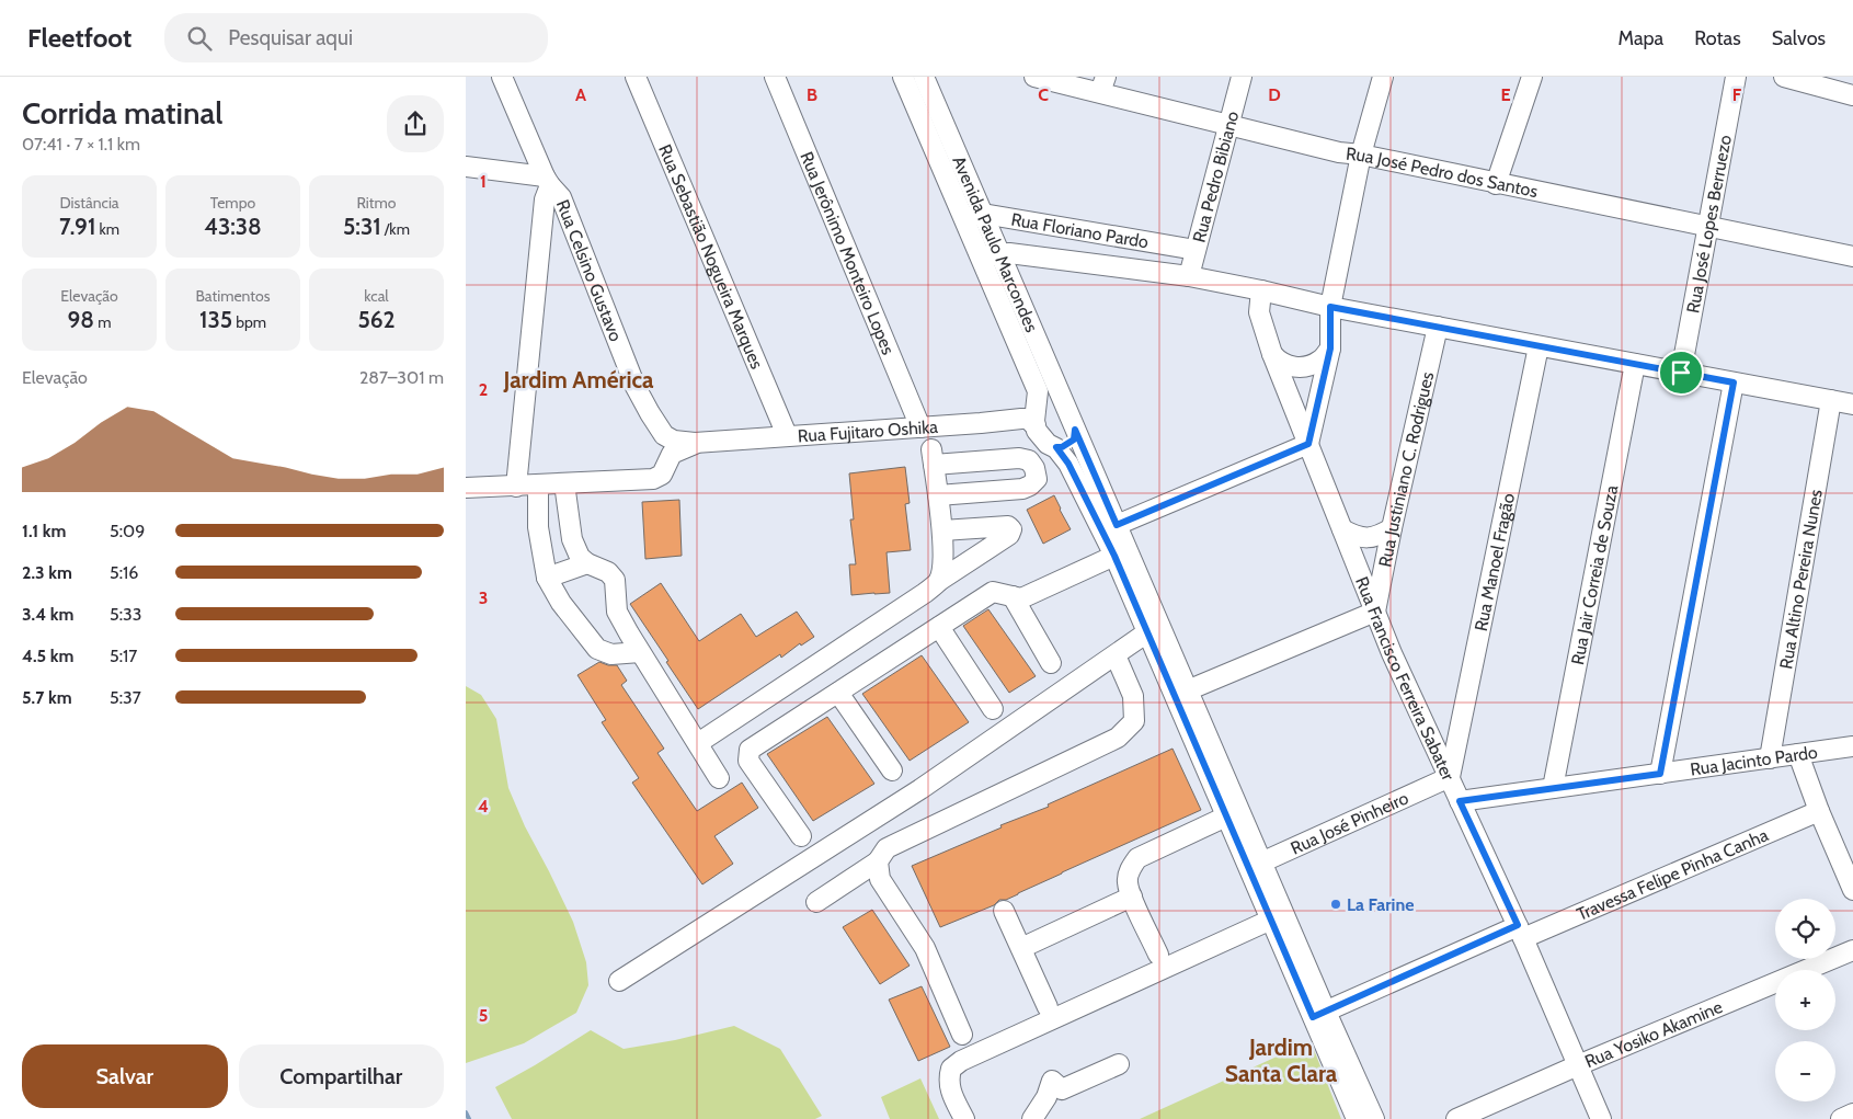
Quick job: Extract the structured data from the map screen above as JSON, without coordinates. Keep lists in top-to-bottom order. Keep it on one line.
{"streets":{"street":["Rua José Pedro dos Santos","Rua Pedro Bibiano","Rua José Lopes Berruezo","Rua Floriano Pardo","Avenida Paulo Marcondes","Rua Jerônimo Monteiro Lopes","Rua Sebastião Nogueira Marques","Rua Celsino Gustavo","Rua Fujitaro Oshika","Rua Justiniano C. Rodrigues","Rua Manoel Fragão","Rua Jair Correia de Souza","Rua Altino Pereira Nunes","Rua Francisco Ferreira Sabater","Rua Jacinto Pardo","Rua José Pinheiro","Travessa Felipe Pinha Canha","Rua Yosiko Akamine"]},"crossings":[["Rua José Pedro dos Santos","Rua Pedro Bibiano"],["Rua José Pedro dos Santos","Rua José Lopes Berruezo"],["Rua Pedro Bibiano","Rua Floriano Pardo"],["Rua José Lopes Berruezo","Rua Floriano Pardo"],["Rua Floriano Pardo","Avenida Paulo Marcondes"],["Rua Floriano Pardo","Rua Justiniano C. Rodrigues"],["Rua Floriano Pardo","Rua Manoel Fragão"],["Rua Floriano Pardo","Rua Jair Correia de Souza"],["Rua Floriano Pardo","Rua Altino Pereira Nunes"],["Rua Floriano Pardo","Rua Francisco Ferreira Sabater"],["Avenida Paulo Marcondes","Rua Fujitaro Oshika"],["Avenida Paulo Marcondes","Rua José Pinheiro"],["Rua Jerônimo Monteiro Lopes","Rua Fujitaro Oshika"],["Rua Sebastião Nogueira Marques","Rua Fujitaro Oshika"],["Rua Celsino Gustavo","Rua Fujitaro Oshika"],["Rua Justiniano C. Rodrigues","Rua Francisco Ferreira Sabater"],["Rua Manoel Fragão","Rua Francisco Ferreira Sabater"],["Rua Manoel Fragão","Rua José Pinheiro"],["Rua Jair Correia de Souza","Rua Jacinto Pardo"],["Rua Altino Pereira Nunes","Rua Jacinto Pardo"],["Rua Francisco Ferreira Sabater","Rua Jacinto Pardo"],["Rua Francisco Ferreira Sabater","Rua José Pinheiro"],["Rua Francisco Ferreira Sabater","Travessa Felipe Pinha Canha"],["Rua Francisco Ferreira Sabater","Rua Yosiko Akamine"]],"districts":["Jardim América","Jardim Santa Clara"],"places":["La Farine"],"page":{"header":"Fleetfoot","search":"Pesquisar aqui","nav":["Mapa","Rotas","Salvos"],"heading":["Corrida matinal","07:41 · 7 × 1.1 km"],"stats":[["Distância","7.91 km"],["Tempo","43:38"],["Ritmo","5:31 /km"],["Elevação","98 m"],["Batimentos","135 bpm"],["kcal","562"]],"chart":["Elevação","287–301 m"],"list":[{"name":"1.1 km","note":"5:09"},{"name":"2.3 km","note":"5:16"},{"name":"3.4 km","note":"5:33"},{"name":"4.5 km","note":"5:17"},{"name":"5.7 km","note":"5:37"}],"map_buttons":["+","−"],"buttons":["Salvar","Compartilhar"]},"grid":{"columns":["A","B","C","D","E","F"],"rows":["1","2","3","4","5"]}}
